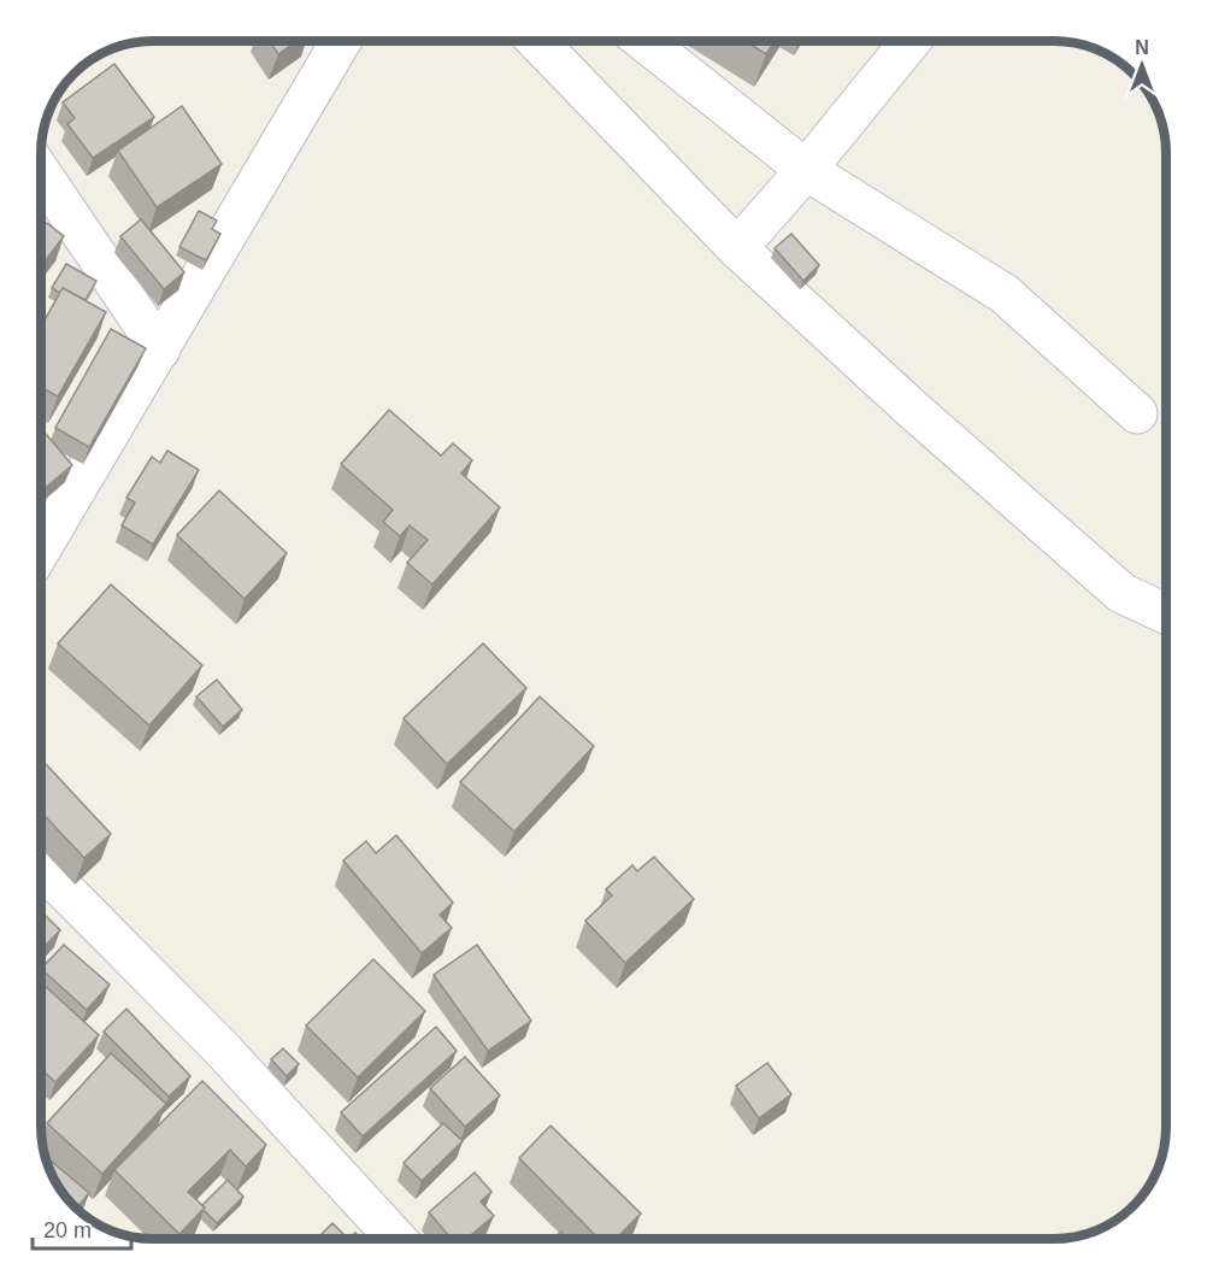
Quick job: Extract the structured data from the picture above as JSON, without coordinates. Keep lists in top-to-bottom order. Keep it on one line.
{"scale_bar":"20 m","north":"top"}
